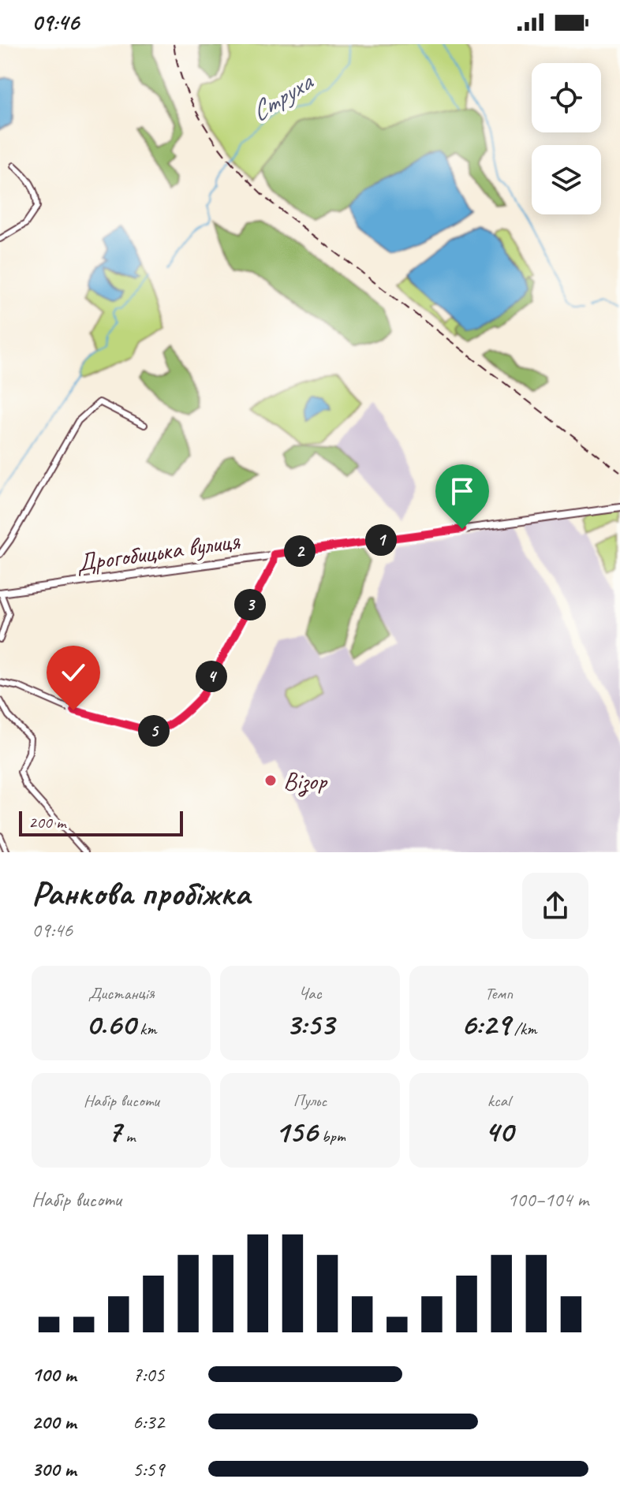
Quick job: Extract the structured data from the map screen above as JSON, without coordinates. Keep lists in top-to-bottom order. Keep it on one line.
{"streets":{"street":["Дрогобицька вулиця"]},"water":["Струха"],"places":["Візор"],"scale_bar":"200 m","page":{"status":"09:46","pins":["1","2","3","4","5"],"scale":"200 m","heading":["Ранкова пробіжка","09:46"],"stats":[["Дистанція","0.60 km"],["Час","3:53"],["Темп","6:29 /km"],["Набір висоти","7 m"],["Пульс","156 bpm"],["kcal","40"]],"chart":["Набір висоти","100–104 m"],"list":[{"name":"100 m","note":"7:05"},{"name":"200 m","note":"6:32"},{"name":"300 m","note":"5:59"}]}}
